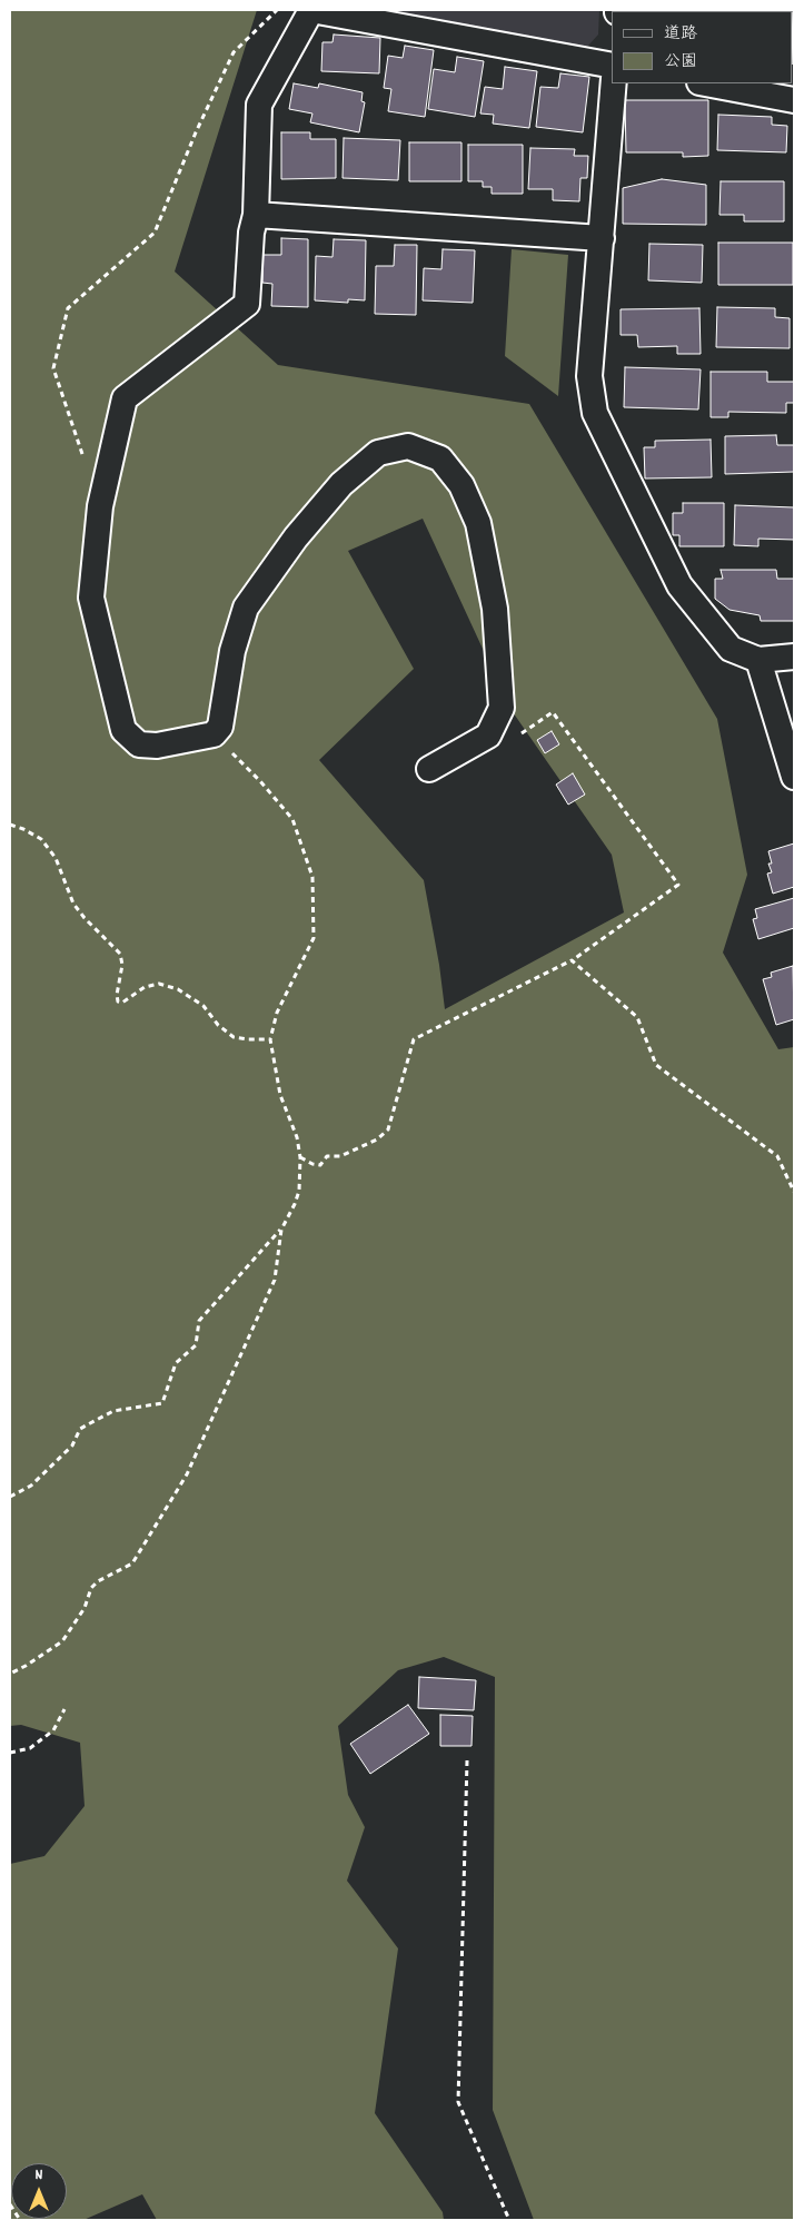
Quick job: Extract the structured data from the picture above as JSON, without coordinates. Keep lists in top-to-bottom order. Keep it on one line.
{"legend":["道路","公園"],"north":"top"}
